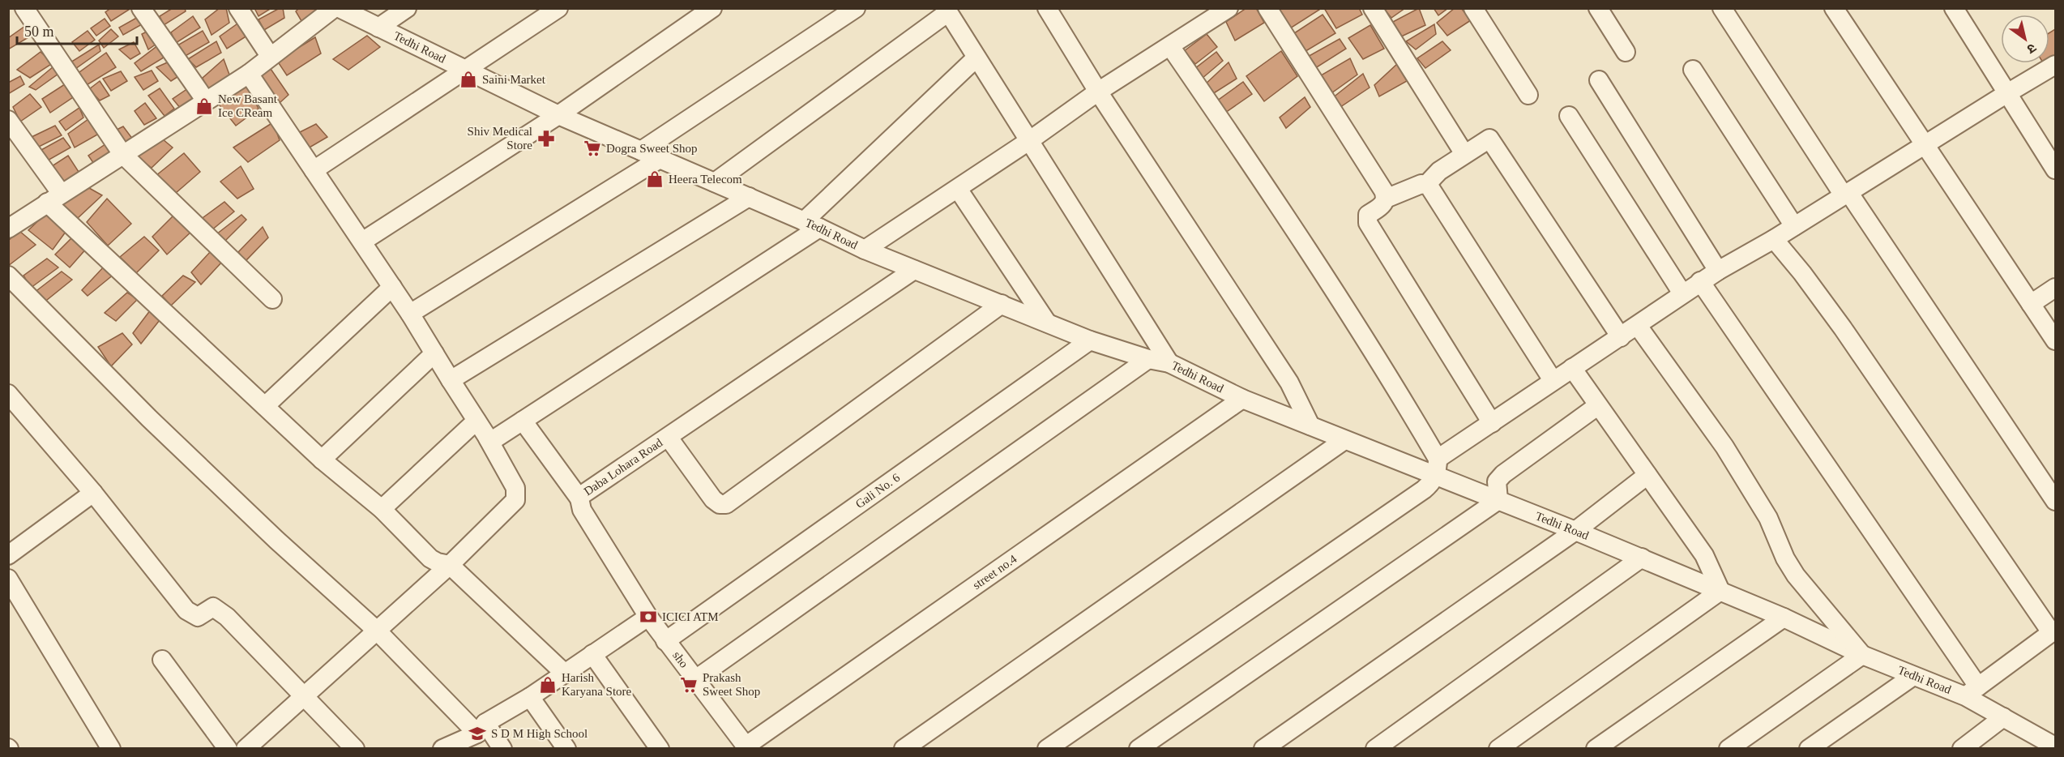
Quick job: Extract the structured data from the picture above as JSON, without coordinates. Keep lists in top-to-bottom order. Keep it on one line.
{"streets":{"street":["Tedhi Road","Daba Lohara Road","Gali No. 6","street no.4","sho"]},"crossings":[["Tedhi Road","Daba Lohara Road"],["Tedhi Road","Gali No. 6"],["Tedhi Road","street no.4"],["Daba Lohara Road","sho"],["Gali No. 6","sho"],["street no.4","sho"]],"places":{"shop":["Saini Market","New Basant Ice CReam","Heera Telecom","Harish Karyana Store"],"pharmacy":["Shiv Medical Store"],"supermarket":["Dogra Sweet Shop","Prakash Sweet Shop"],"bank":["ICICI ATM"],"school or university":["S D M High School"]},"scale_bar":"50 m","north":"bottom right"}
